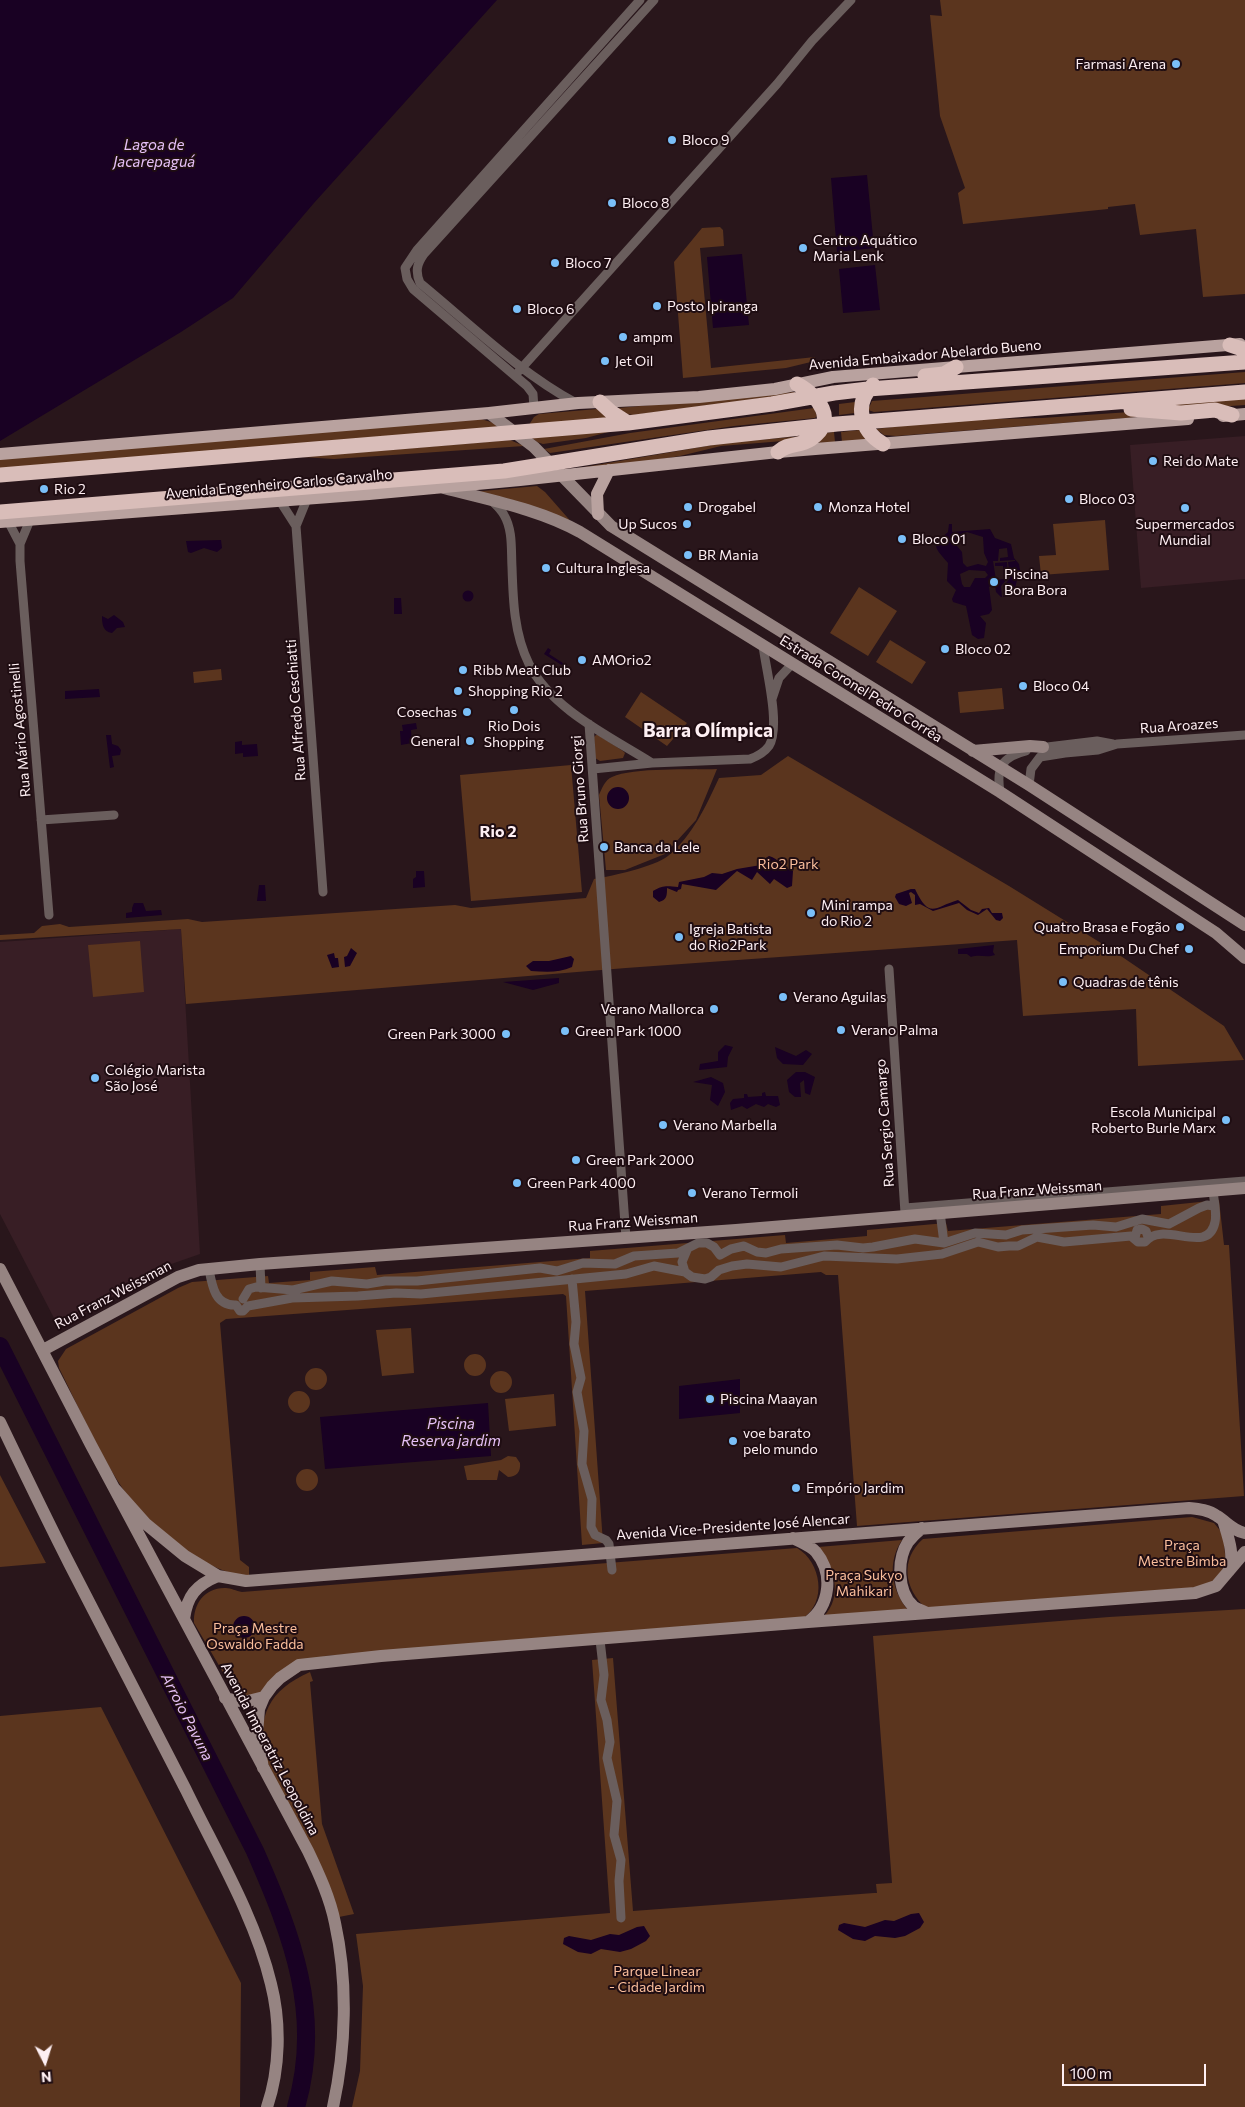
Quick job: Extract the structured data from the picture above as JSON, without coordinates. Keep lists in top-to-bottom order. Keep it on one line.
{"streets":{"highway":["Avenida Engenheiro Carlos Carvalho"],"main road":["Avenida Embaixador Abelardo Bueno"],"street":["Estrada Coronel Pedro Corrêa","Rua Alfredo Ceschiatti","Rua Aroazes","Rua Mário Agostinelli","Rua Bruno Giorgi","Rua Sergio Camargo","Rua Franz Weissman","Avenida Vice-Presidente José Alencar","Avenida Imperatriz Leopoldina"]},"crossings":[["Avenida Embaixador Abelardo Bueno","Estrada Coronel Pedro Corrêa"],["Avenida Engenheiro Carlos Carvalho","Estrada Coronel Pedro Corrêa"],["Avenida Engenheiro Carlos Carvalho","Rua Alfredo Ceschiatti"],["Avenida Engenheiro Carlos Carvalho","Rua Mário Agostinelli"],["Estrada Coronel Pedro Corrêa","Rua Aroazes"],["Estrada Coronel Pedro Corrêa","Rua Bruno Giorgi"],["Rua Bruno Giorgi","Rua Franz Weissman"],["Rua Sergio Camargo","Rua Franz Weissman"],["Rua Franz Weissman","Avenida Imperatriz Leopoldina"],["Avenida Vice-Presidente José Alencar","Avenida Imperatriz Leopoldina"]],"districts":["Barra Olímpica","Rio 2"],"water":["Lagoa de Jacarepaguá","Piscina Reserva jardim","Arroio Pavuna"],"parks":["Rio2 Park","Praça Mestre Bimba","Praça Sukyo Mahikari","Praça Mestre Oswaldo Fadda","Parque Linear - Cidade Jardim"],"places":["Farmasi Arena","Bloco 9","Bloco 8","Centro Aquático Maria Lenk","Bloco 7","Posto Ipiranga","Bloco 6","ampm","Jet Oil","Rei do Mate","Rio 2","Bloco 03","Drogabel","Monza Hotel","Supermercados Mundial","Up Sucos","Bloco 01","BR Mania","Cultura Inglesa","Piscina Bora Bora","Bloco 02","AMOrio2","Ribb Meat Club","Bloco 04","Shopping Rio 2","Rio Dois Shopping","Cosechas","General","Banca da Lele","Mini rampa do Rio 2","Quatro Brasa e Fogão","Igreja Batista do Rio2Park","Emporium Du Chef","Quadras de tênis","Verano Aguilas","Verano Mallorca","Verano Palma","Green Park 1000","Green Park 3000","Colégio Marista São José","Escola Municipal Roberto Burle Marx","Verano Marbella","Green Park 2000","Green Park 4000","Verano Termoli","Piscina Maayan","voe barato pelo mundo","Empório Jardim"],"scale_bar":"100 m","north":"bottom"}
